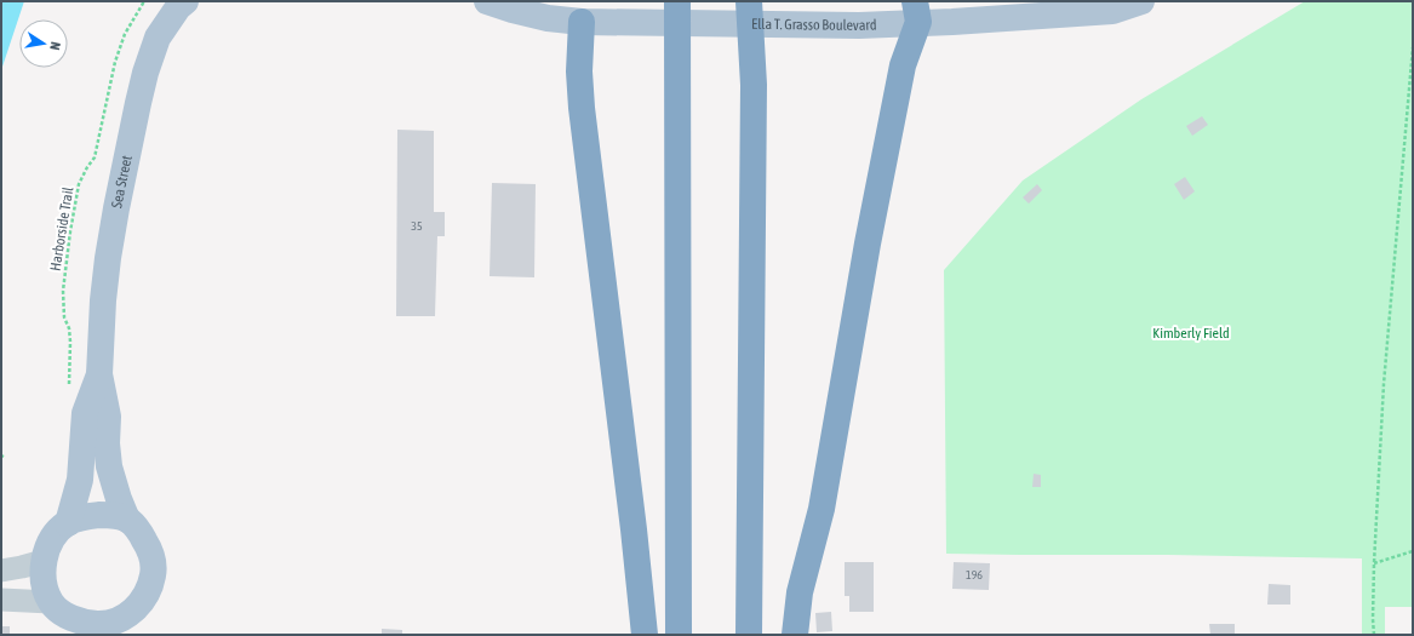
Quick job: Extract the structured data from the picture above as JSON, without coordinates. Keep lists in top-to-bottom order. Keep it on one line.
{"streets":{"main road":["Ella T. Grasso Boulevard","Sea Street"],"path":["Harborside Trail"]},"parks":["Kimberly Field"],"house_numbers":["35","196"],"north":"right"}
